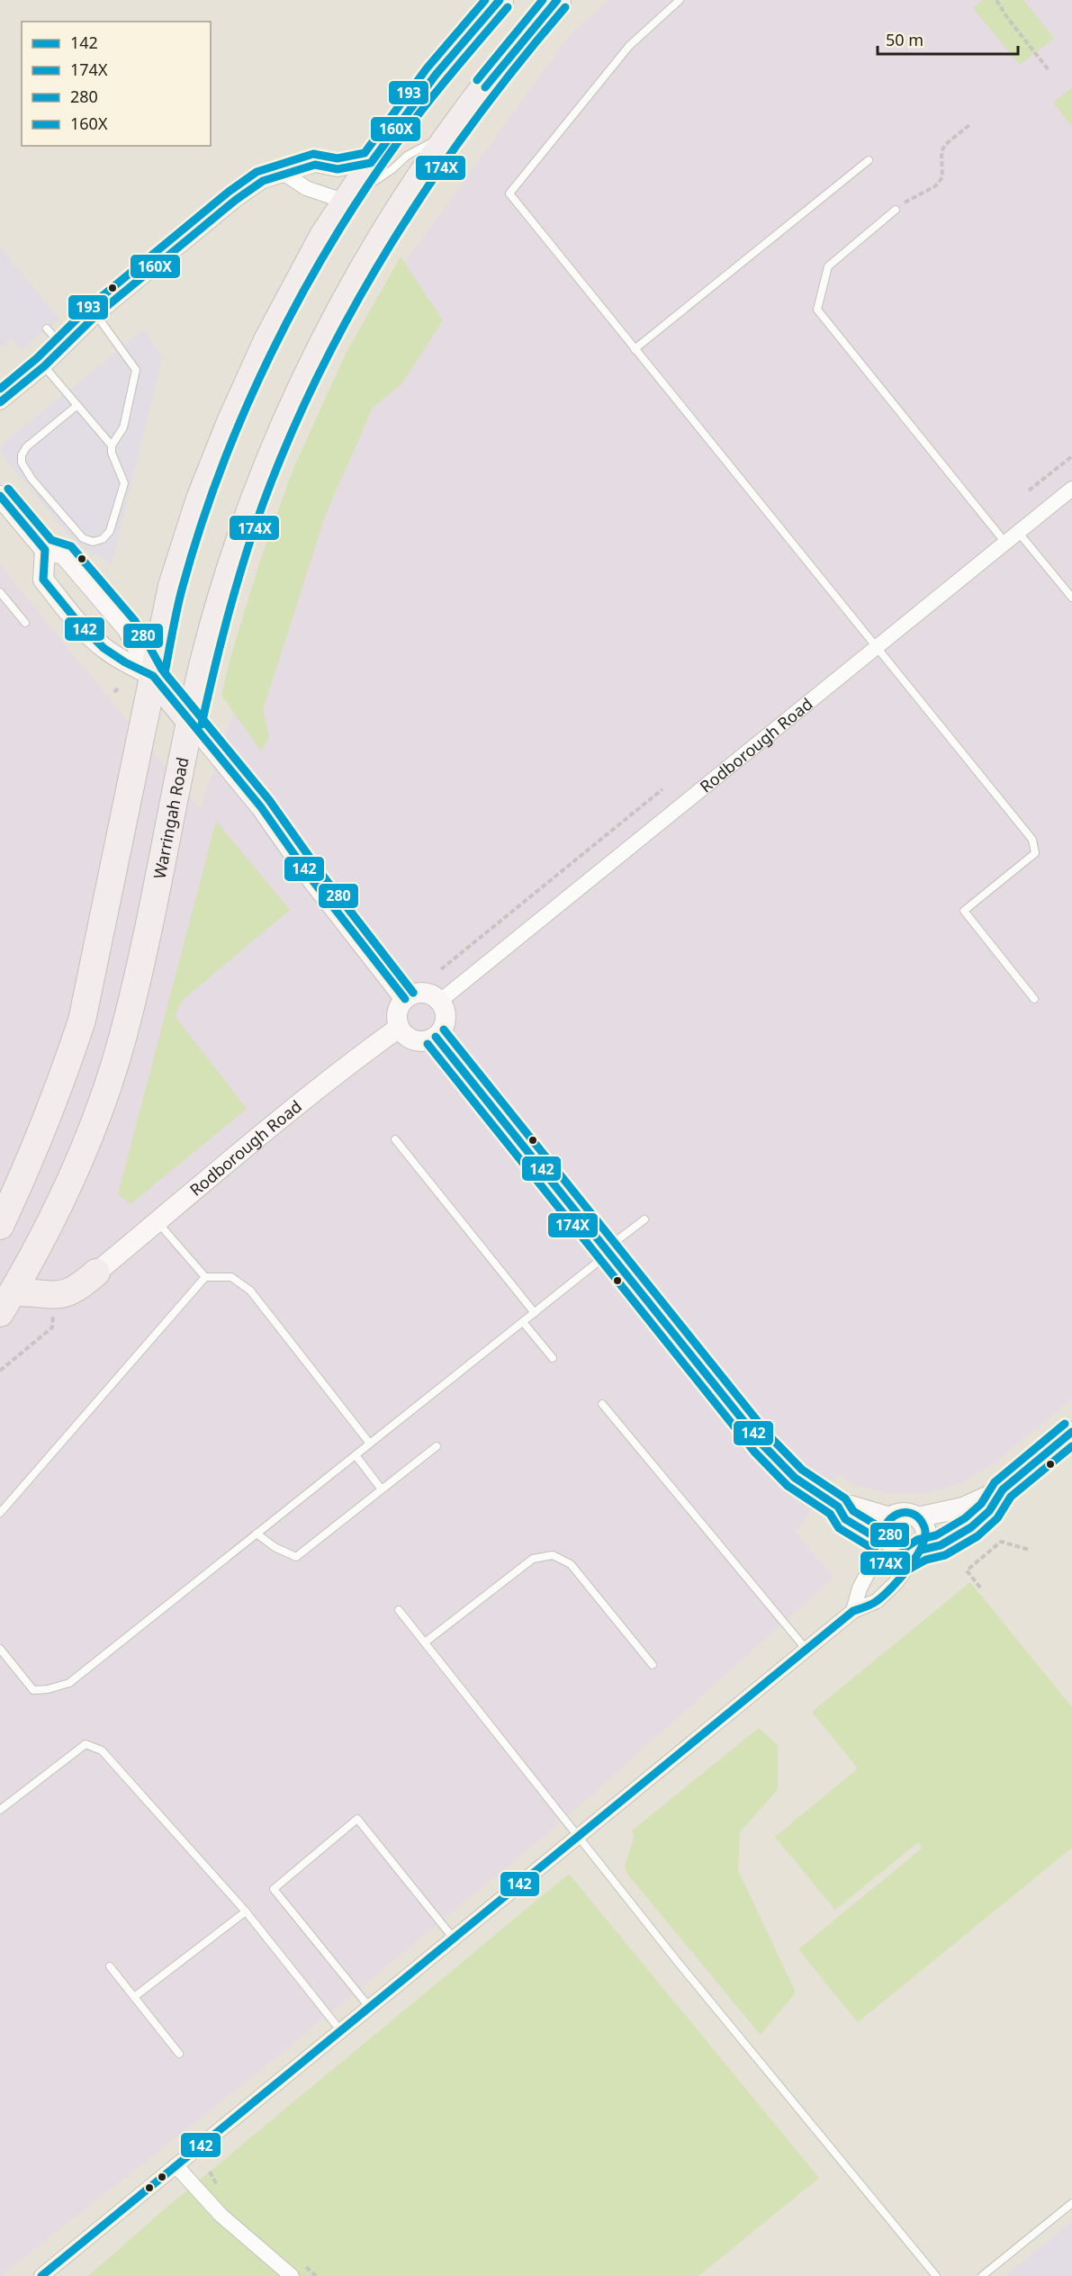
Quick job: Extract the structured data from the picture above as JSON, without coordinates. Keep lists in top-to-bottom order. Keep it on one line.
{"streets":{"highway":["Warringah Road"],"main road":["Rodborough Road"]},"lines":["transit line 160X","transit line 193","transit line 174X","transit line 280","transit line 142"],"legend":["142","174X","280","160X"],"scale_bar":"50 m"}
